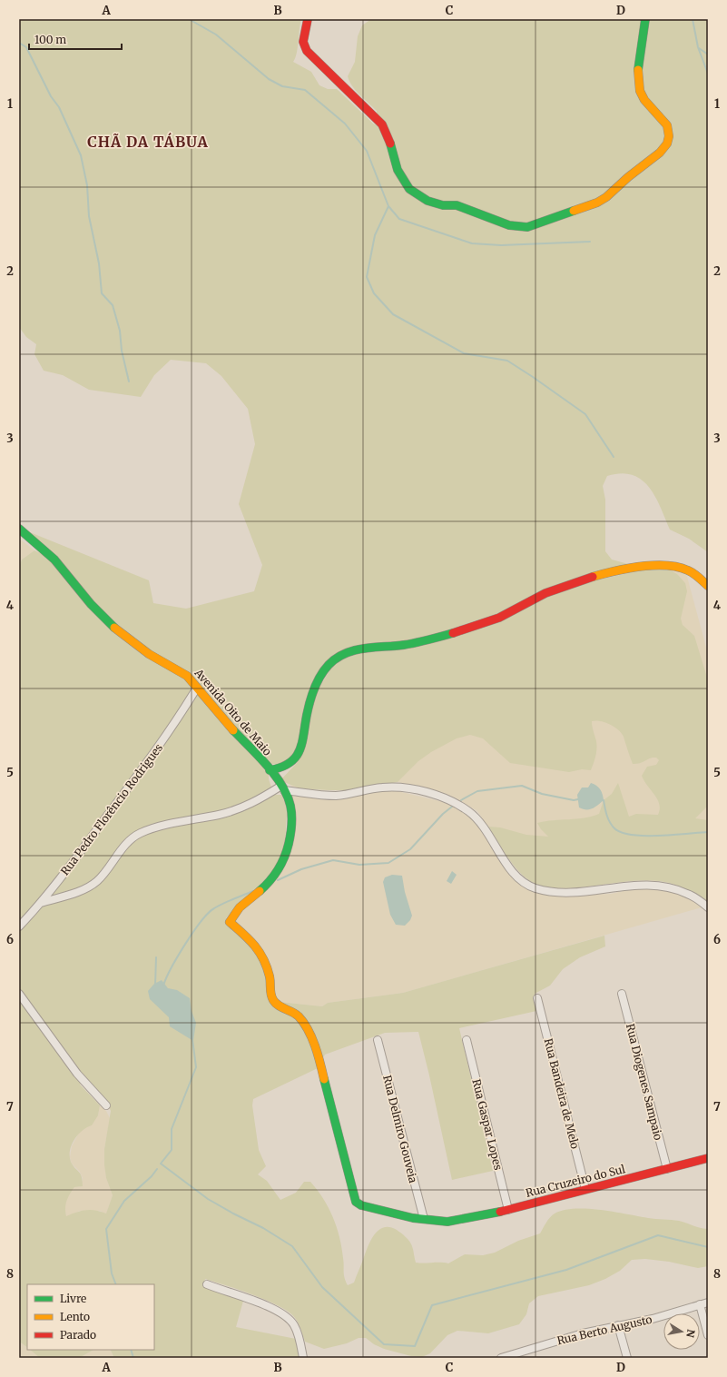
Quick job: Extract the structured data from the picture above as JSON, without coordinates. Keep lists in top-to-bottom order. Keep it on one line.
{"streets":{"street":["Avenida Oito de Maio","Rua Pedro Florêncio Rodrigues","Rua Diogenes Sampaio","Rua Bandeira de Melo","Rua Gaspar Lopes","Rua Delmiro Gouveia","Rua Cruzeiro do Sul","Rua Berto Augusto"]},"crossings":[["Avenida Oito de Maio","Rua Pedro Florêncio Rodrigues"],["Avenida Oito de Maio","Rua Delmiro Gouveia"],["Avenida Oito de Maio","Rua Cruzeiro do Sul"],["Rua Diogenes Sampaio","Rua Cruzeiro do Sul"],["Rua Bandeira de Melo","Rua Cruzeiro do Sul"],["Rua Gaspar Lopes","Rua Cruzeiro do Sul"],["Rua Delmiro Gouveia","Rua Cruzeiro do Sul"]],"districts":["CHÃ DA TÁBUA"],"legend":["Livre","Lento","Parado"],"scale_bar":"100 m","north":"right","grid":{"columns":["A","B","C","D"],"rows":["1","2","3","4","5","6","7","8"]}}
